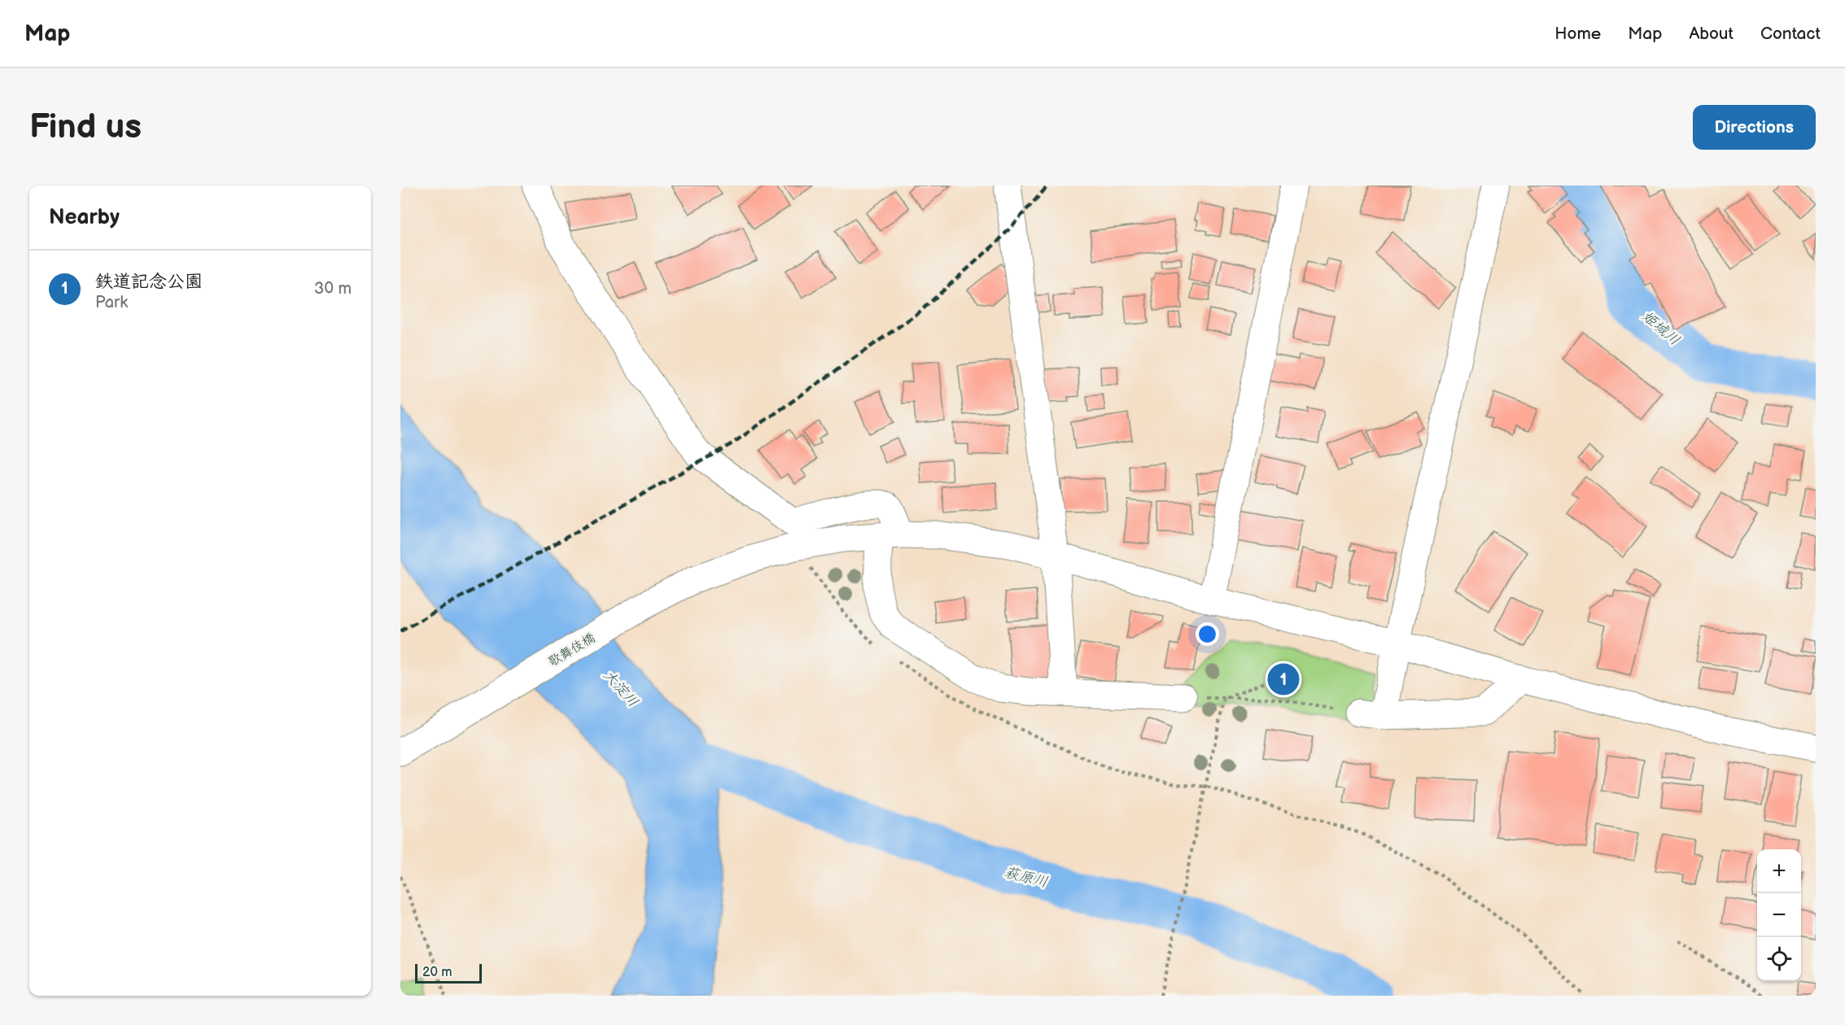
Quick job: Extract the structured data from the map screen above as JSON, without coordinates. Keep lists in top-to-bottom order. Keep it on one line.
{"streets":{"street":["歌舞伎橋"]},"water":["姫城川","大淀川","萩原川"],"scale_bar":"20 m","page":{"header":"Map","nav":["Home","Map","About","Contact"],"buttons":"Directions","title":"Find us","heading":"Nearby","list":[{"mark":"1","name":"鉄道記念公園","note":"Park","value":"30 m"}],"pins":"1","map_buttons":["+","−"],"scale":"20 m"}}
